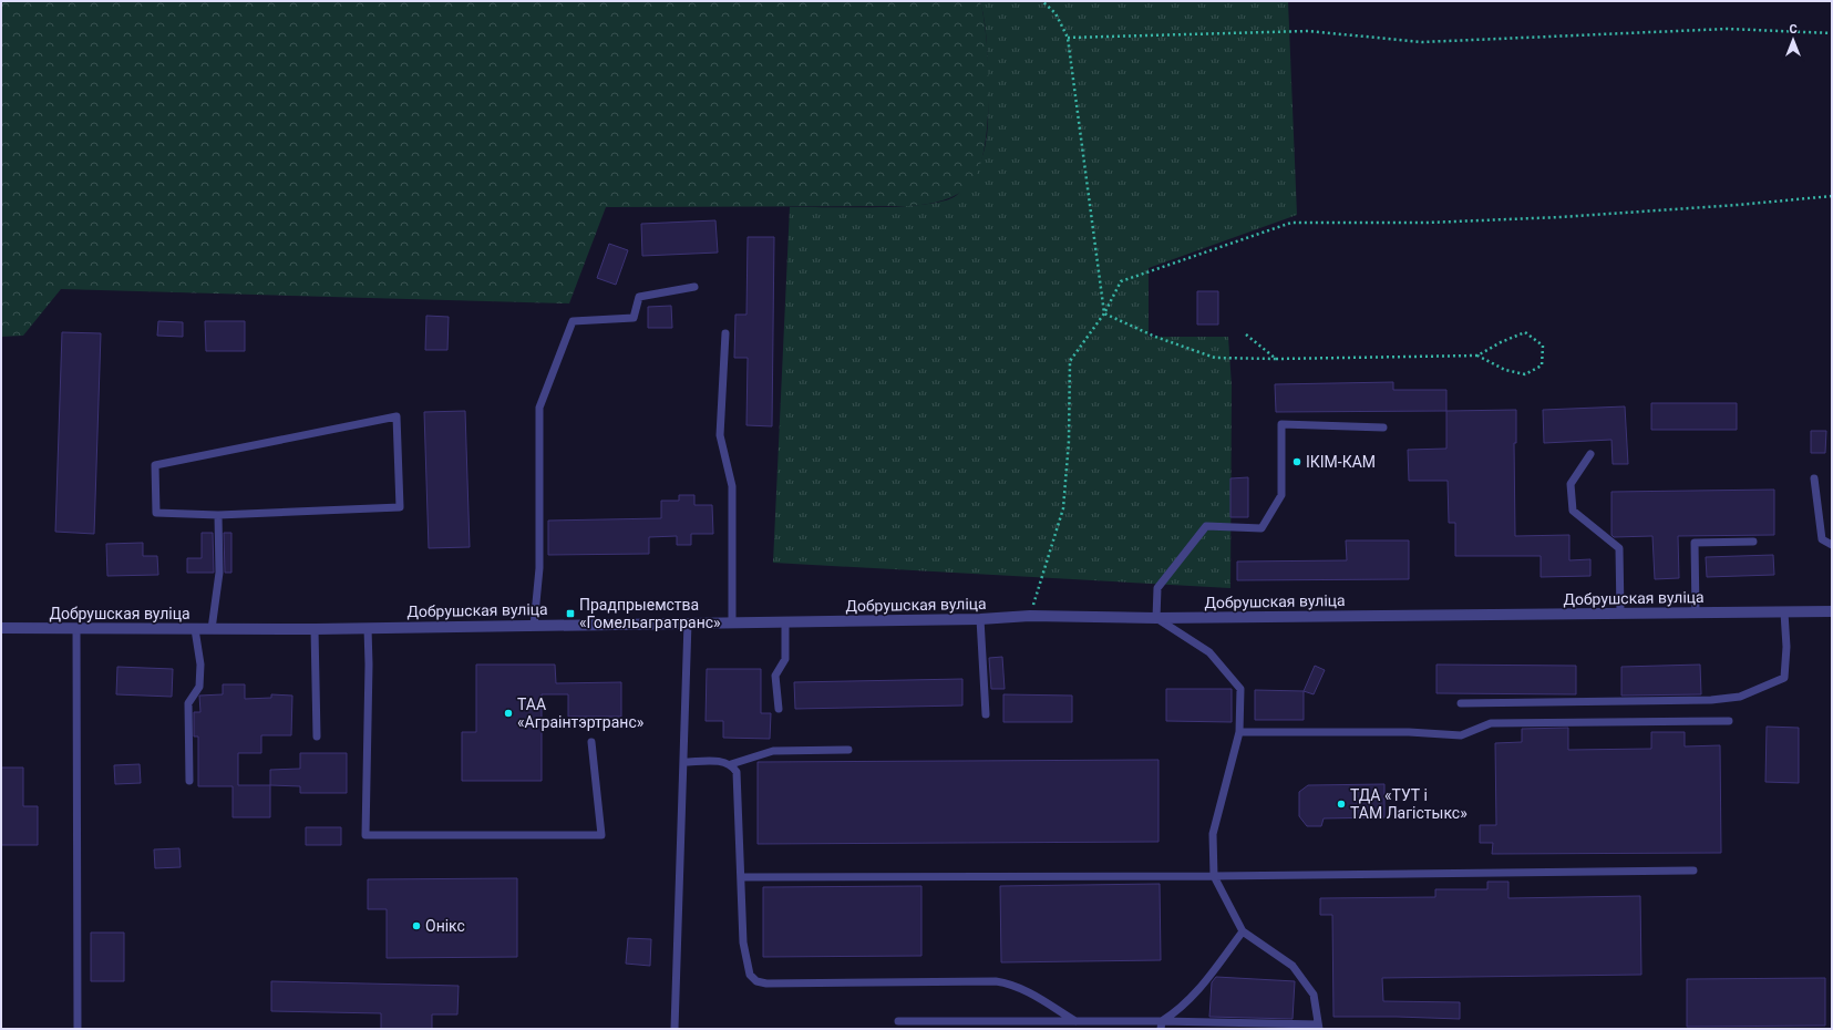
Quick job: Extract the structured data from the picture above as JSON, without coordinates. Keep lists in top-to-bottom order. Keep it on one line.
{"streets":{"street":["Добрушская вуліца"]},"places":{"other":["ІКІМ-КАМ","ТАА «Аграінтэртранс»","ТДА «ТУТ і ТАМ Лагістыкс»","Онікс"],"transit":["Прадпрыемства «Гомельагратранс»"]},"north":"top"}
